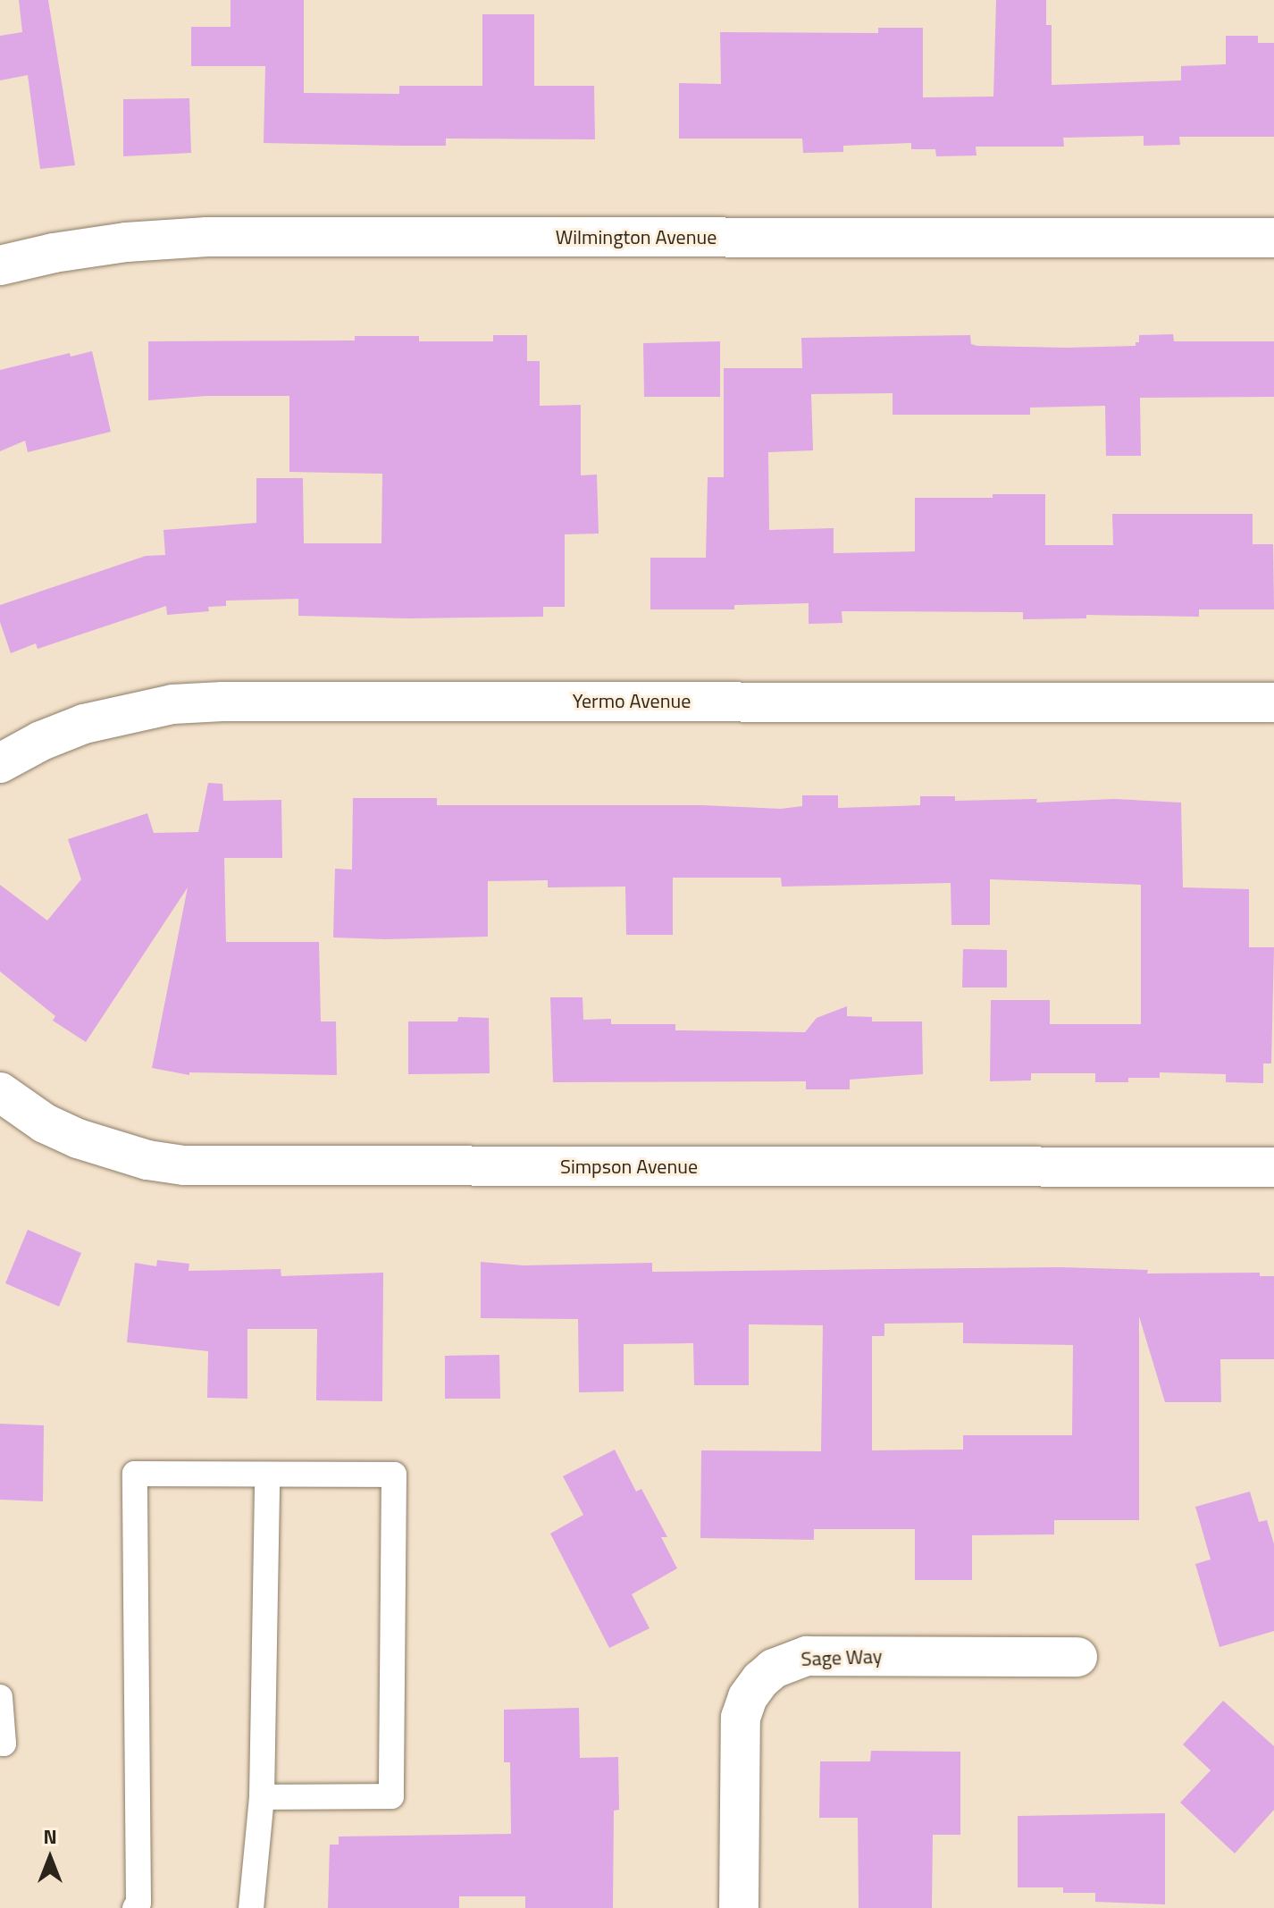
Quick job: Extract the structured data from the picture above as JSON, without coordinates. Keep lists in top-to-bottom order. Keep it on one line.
{"streets":{"street":["Wilmington Avenue","Yermo Avenue","Simpson Avenue","Sage Way"]},"north":"top"}
